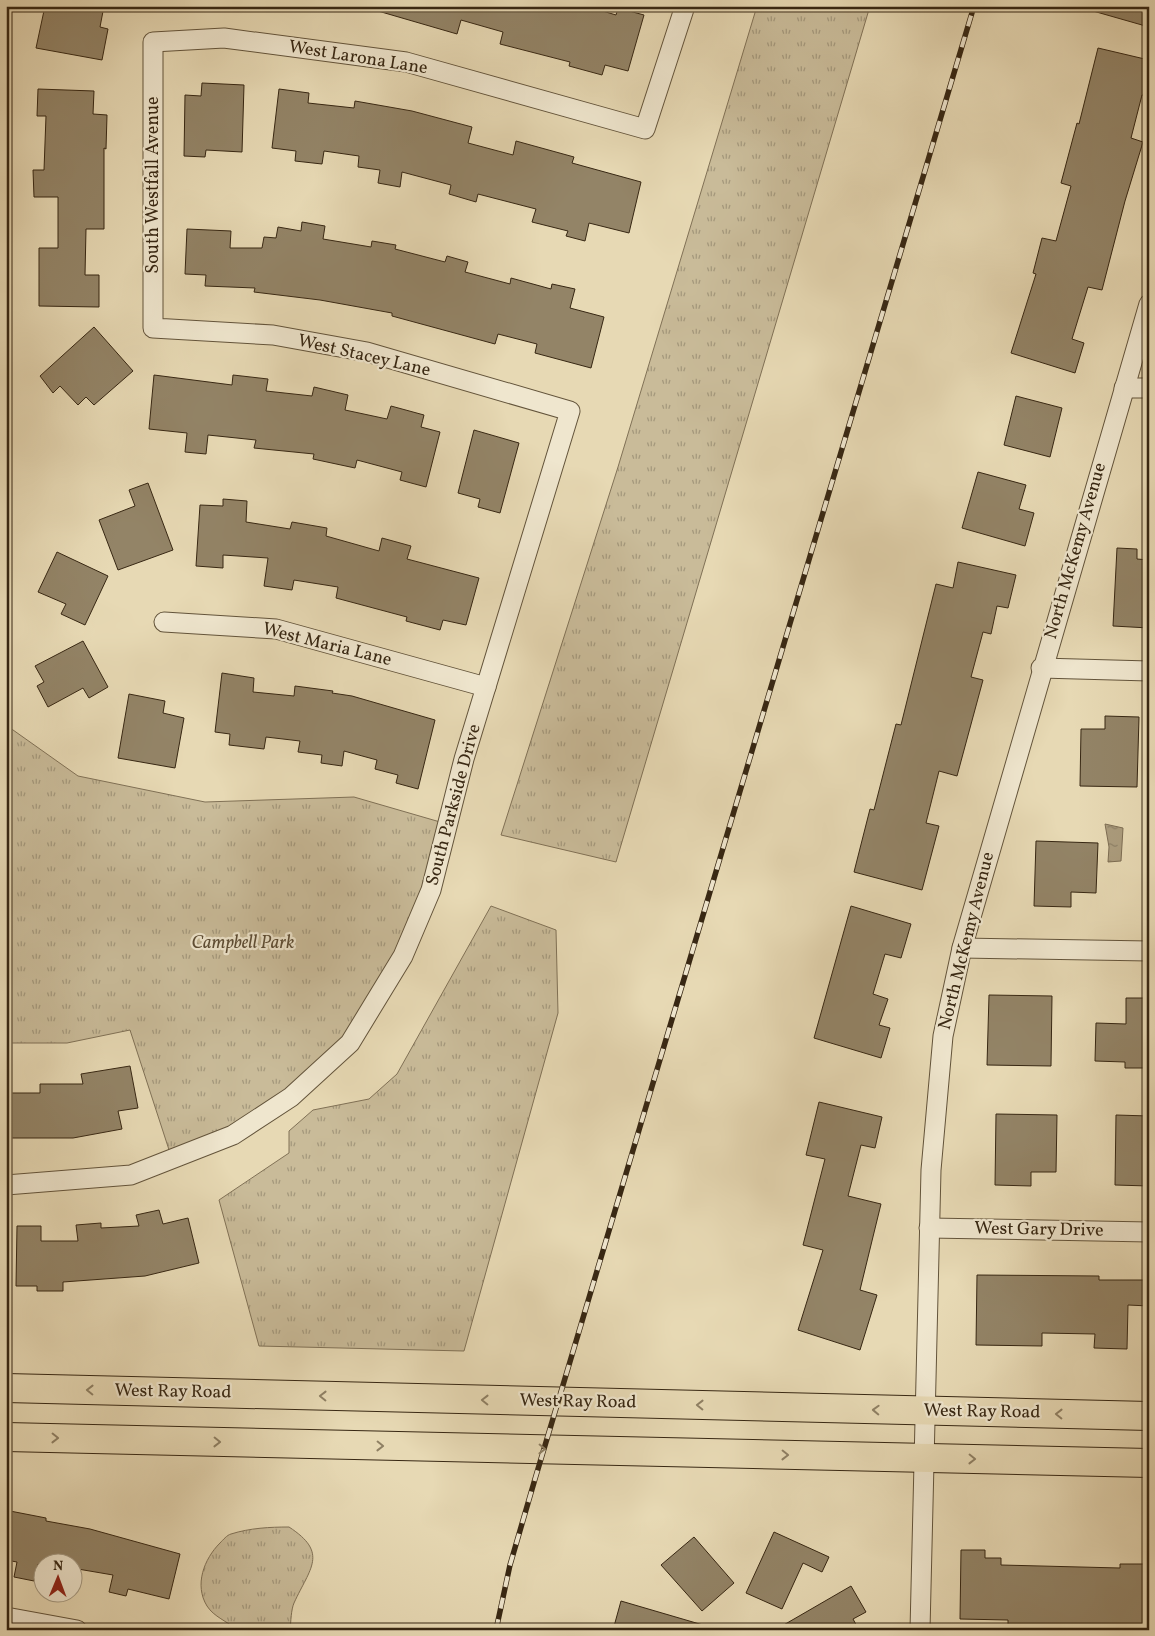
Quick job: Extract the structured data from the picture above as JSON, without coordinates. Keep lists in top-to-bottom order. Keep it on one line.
{"streets":{"main road":["West Ray Road"],"street":["West Larona Lane","South Westfall Avenue","West Stacey Lane","North McKemy Avenue","West Maria Lane","South Parkside Drive","West Gary Drive"]},"crossings":[["West Larona Lane","South Westfall Avenue"],["South Westfall Avenue","West Stacey Lane"],["West Stacey Lane","South Parkside Drive"],["North McKemy Avenue","West Gary Drive"],["North McKemy Avenue","West Ray Road"],["West Maria Lane","South Parkside Drive"]],"parks":["Campbell Park"],"north":"top"}
